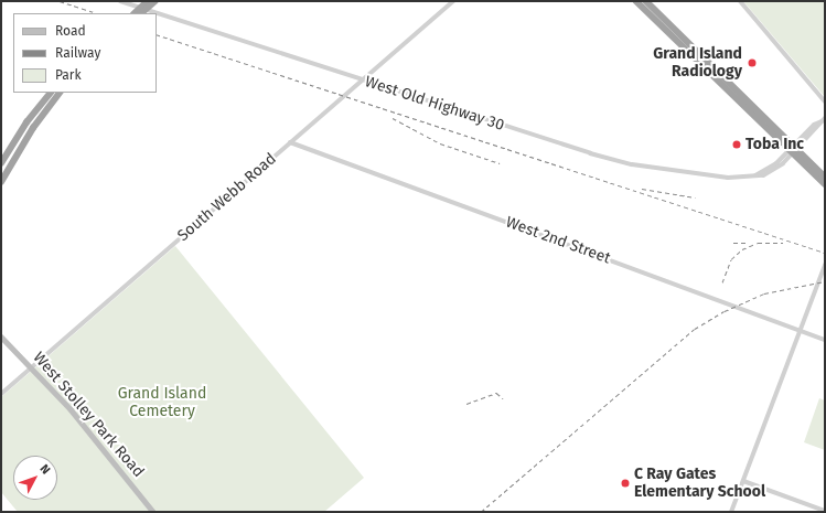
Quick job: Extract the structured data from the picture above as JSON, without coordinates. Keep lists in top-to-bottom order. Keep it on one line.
{"streets":{"main road":["West Stolley Park Road"],"street":["West Old Highway 30","South Webb Road","West 2nd Street"]},"crossings":[["West Old Highway 30","South Webb Road"],["South Webb Road","West 2nd Street"],["South Webb Road","West Stolley Park Road"]],"parks":["Grand Island Cemetery"],"places":["Grand Island Radiology","Toba Inc","C Ray Gates Elementary School"],"legend":["Road","Railway","Park"],"north":"top right"}
